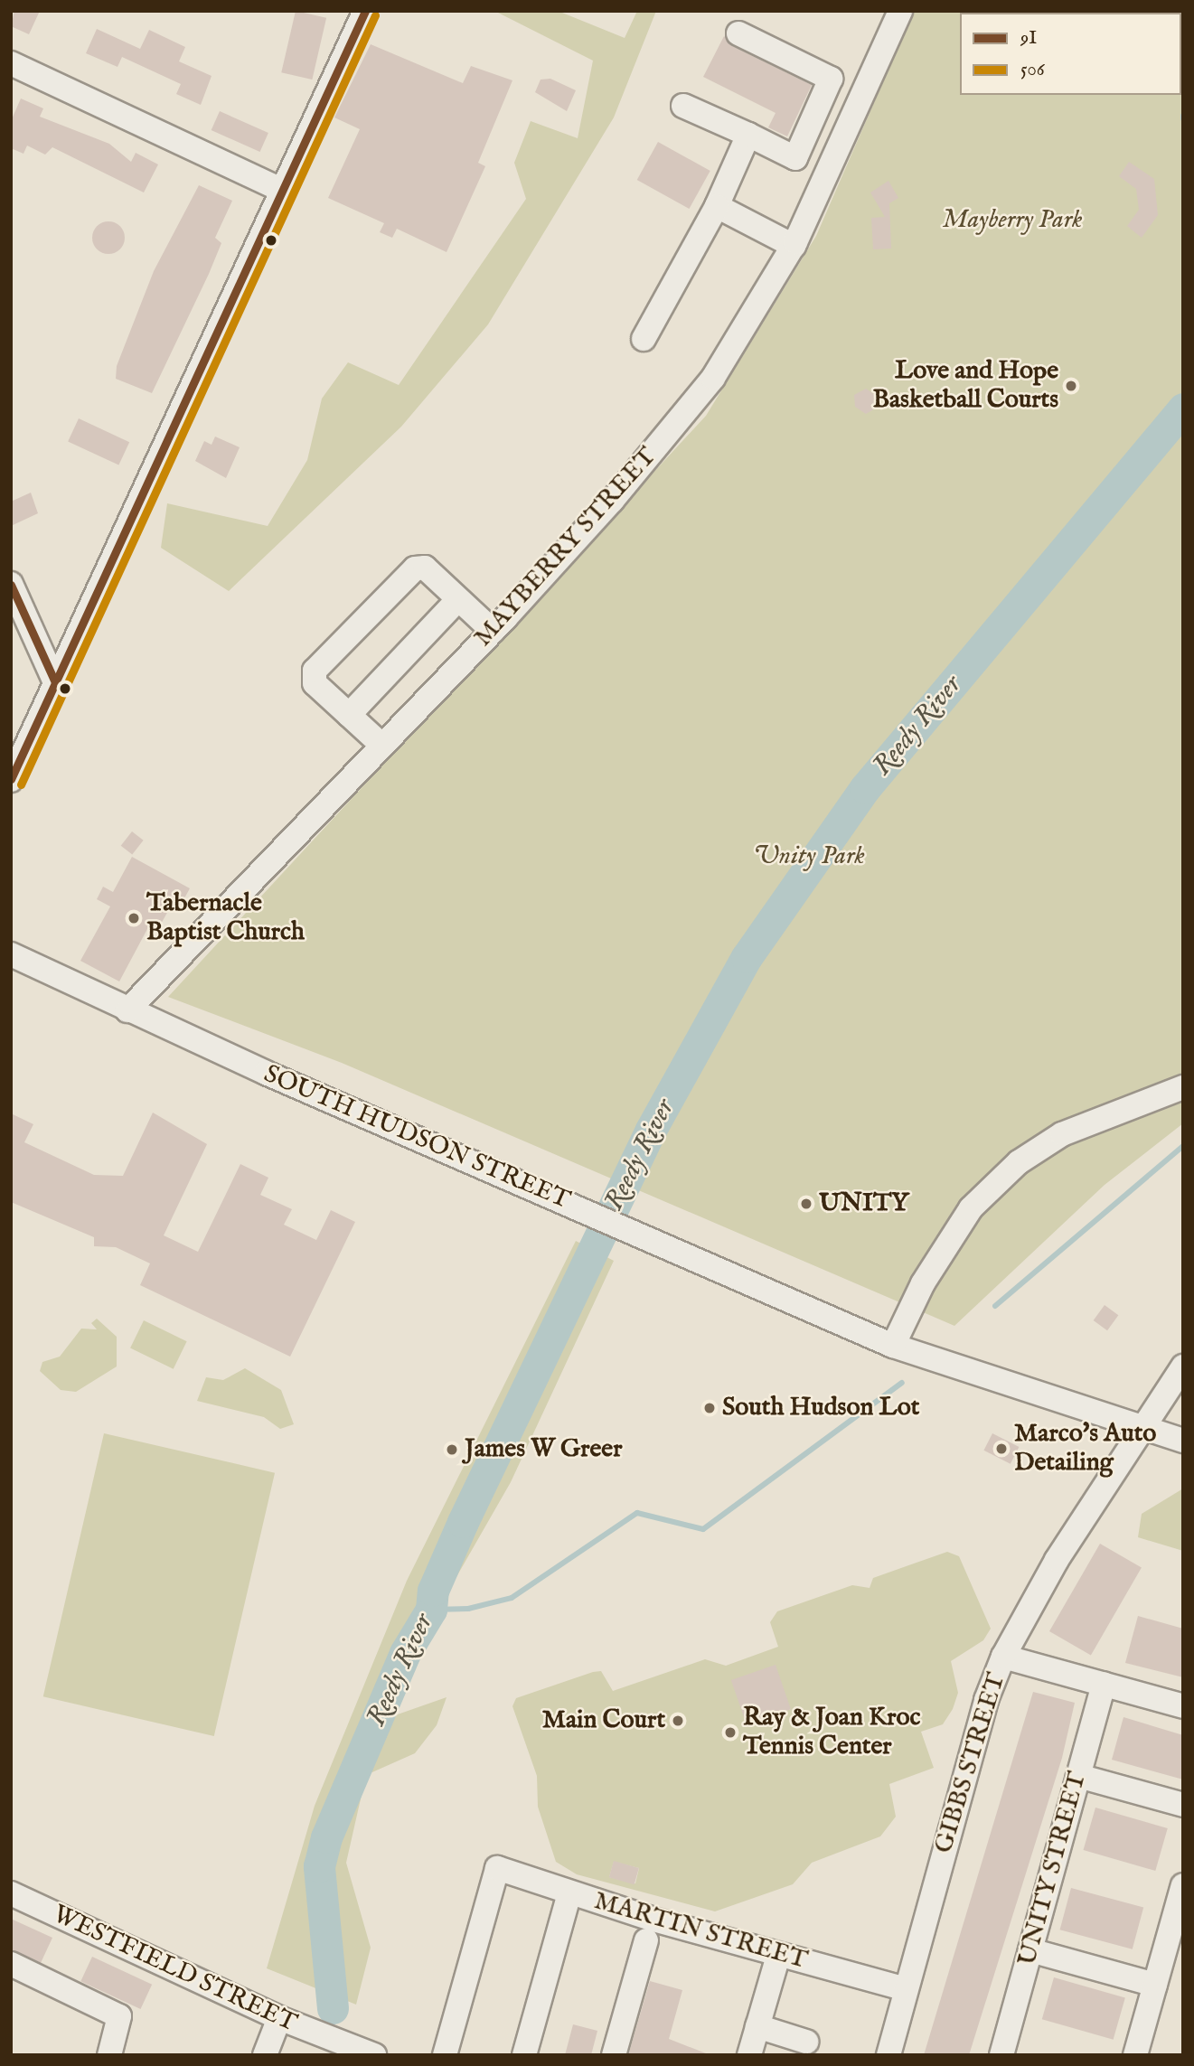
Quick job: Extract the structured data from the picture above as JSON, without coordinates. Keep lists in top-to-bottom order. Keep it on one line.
{"streets":{"street":["MAYBERRY STREET","SOUTH HUDSON STREET","GIBBS STREET","UNITY STREET","MARTIN STREET","WESTFIELD STREET"]},"crossings":[["MAYBERRY STREET","SOUTH HUDSON STREET"],["SOUTH HUDSON STREET","GIBBS STREET"],["GIBBS STREET","MARTIN STREET"]],"water":["Reedy River"],"parks":["Mayberry Park","Unity Park"],"places":["Love and Hope Basketball Courts","Tabernacle Baptist Church","UNITY","South Hudson Lot","Marco's Auto Detailing","James W Greer","Main Court","Ray & Joan Kroc Tennis Center"],"lines":["transit line 9I","transit line 506"],"legend":["9I","506"]}
